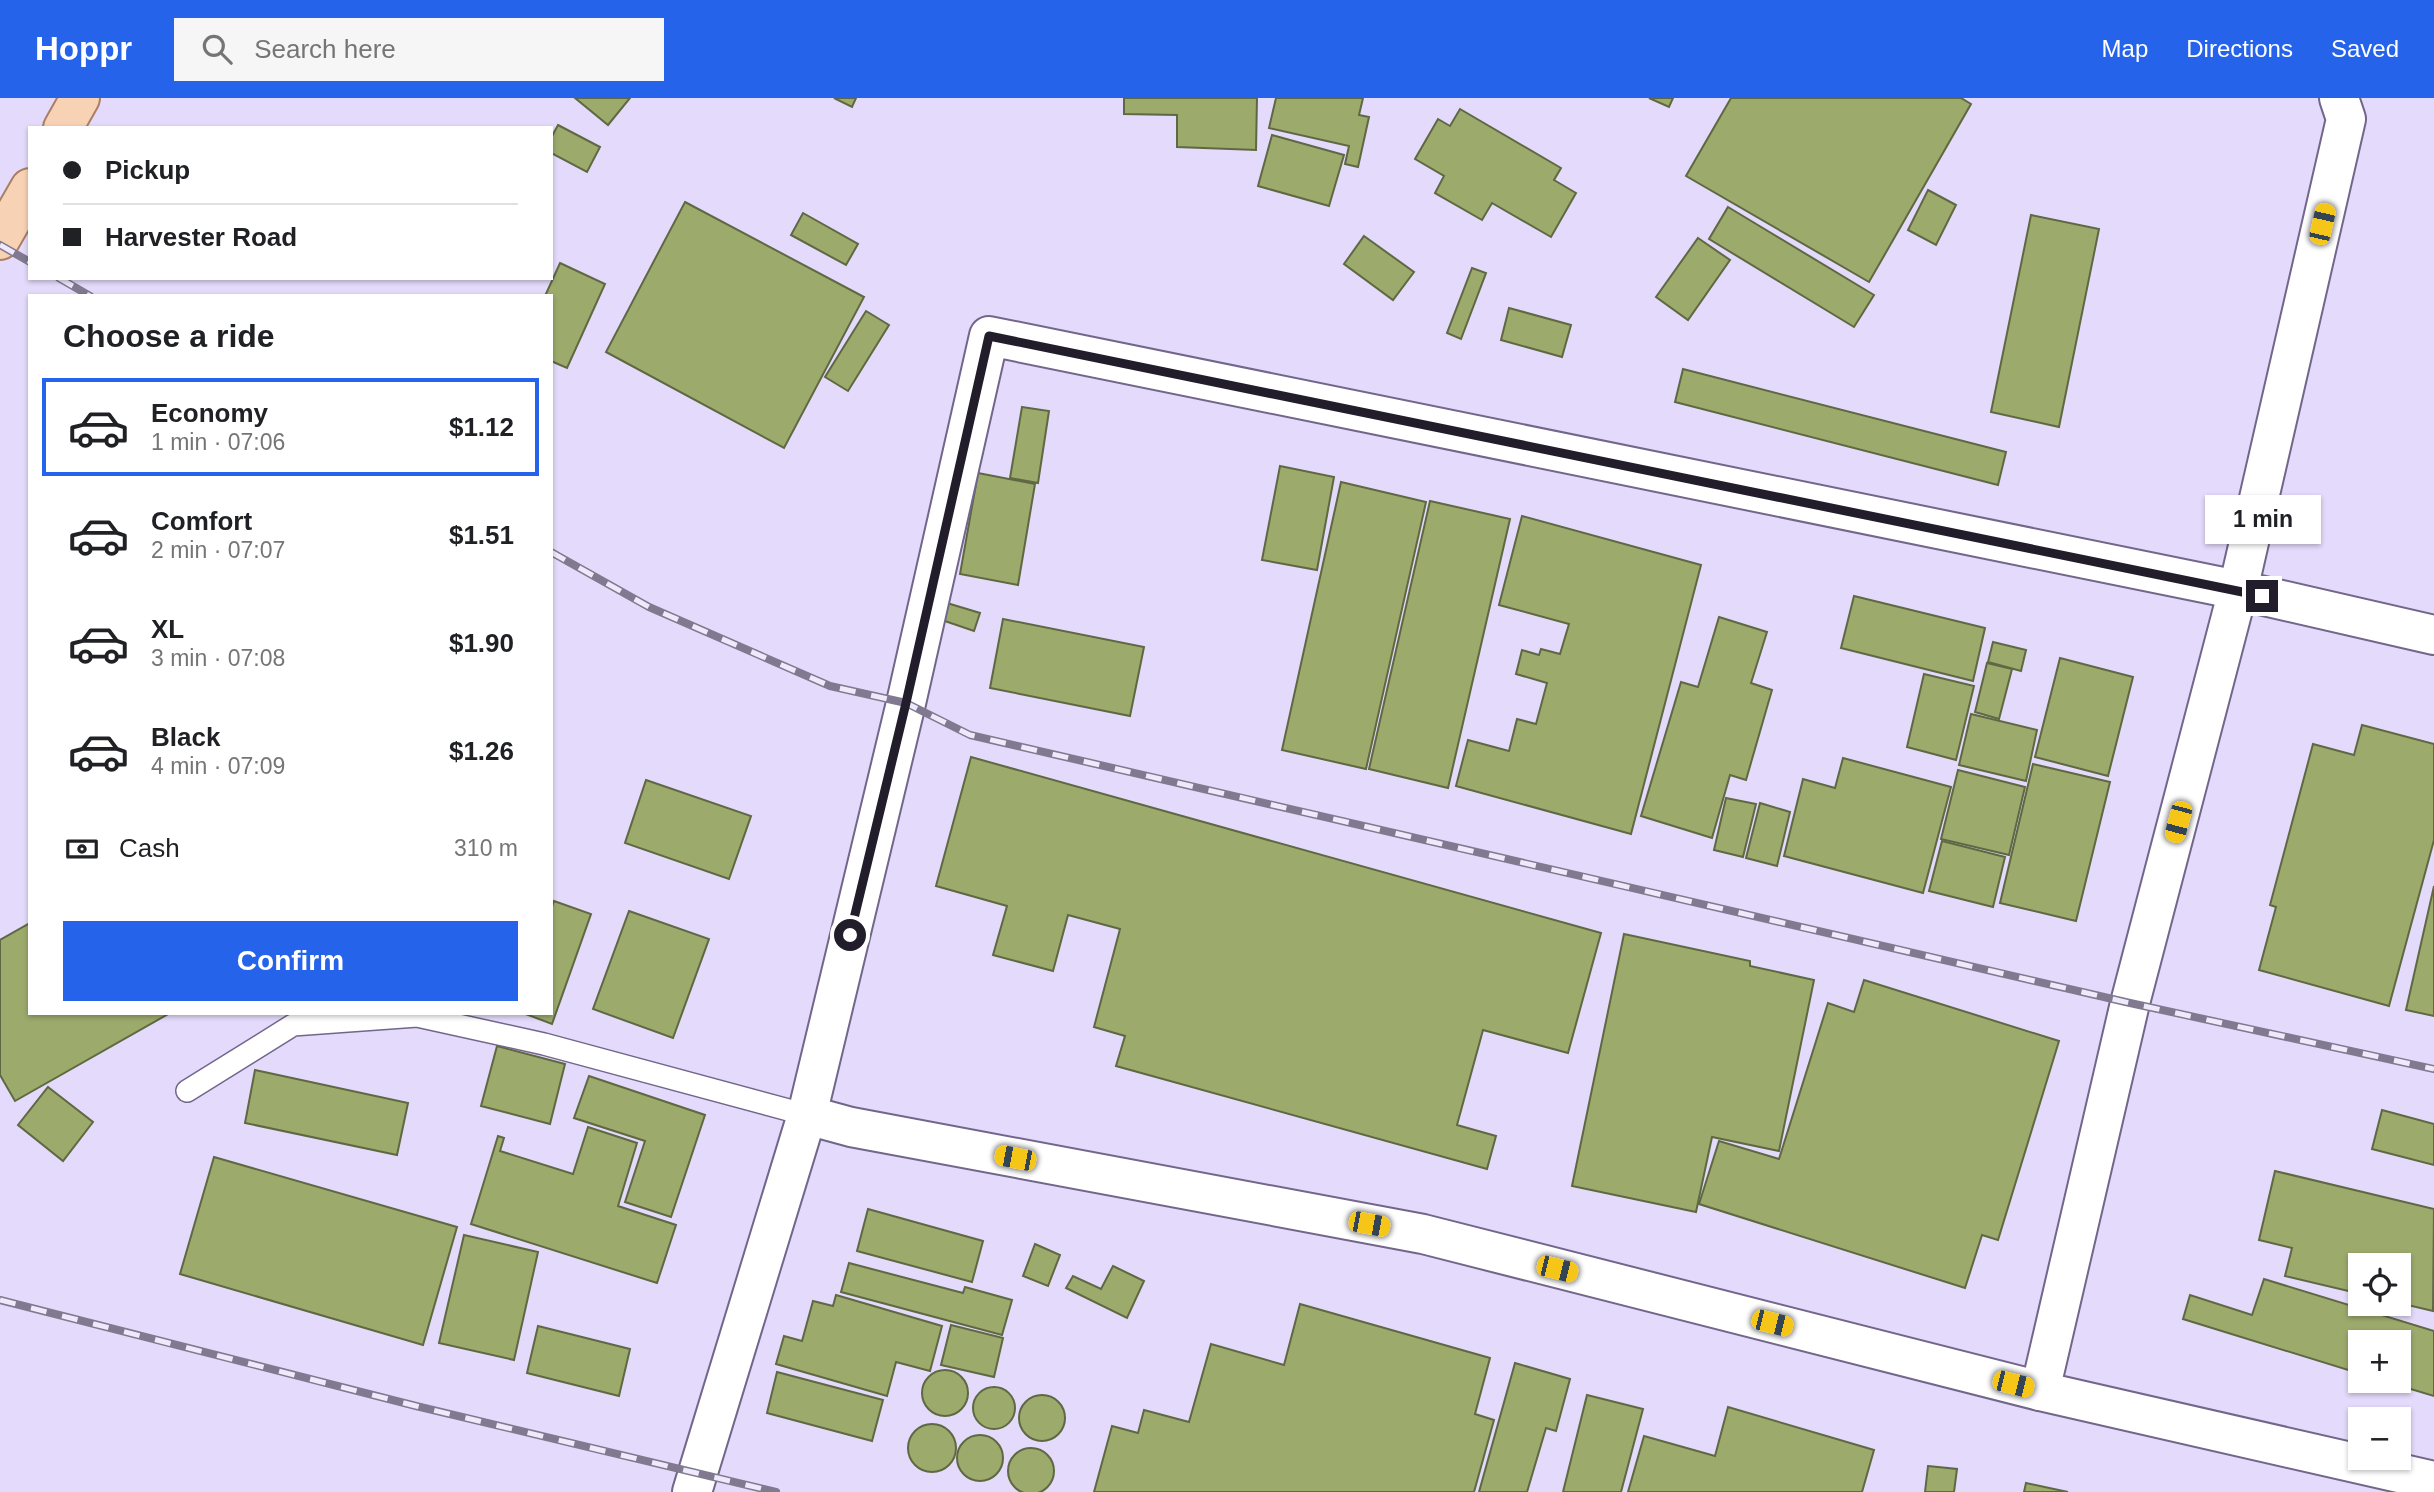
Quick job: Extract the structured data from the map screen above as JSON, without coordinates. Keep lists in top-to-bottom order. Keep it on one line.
{"page":{"header":"Hoppr","search":"Search here","nav":["Map","Directions","Saved"],"banner":["Pickup","Harvester Road"],"heading":"Choose a ride","list":[{"name":"Economy","note":"1 min · 07:06","value":"$1.12"},{"name":"Comfort","note":"2 min · 07:07","value":"$1.51"},{"name":"XL","note":"3 min · 07:08","value":"$1.90"},{"name":"Black","note":"4 min · 07:09","value":"$1.26"}],"bubble":"1 min","pay":["Cash","310 m"],"buttons":"Confirm","map_buttons":["+","−"]}}
